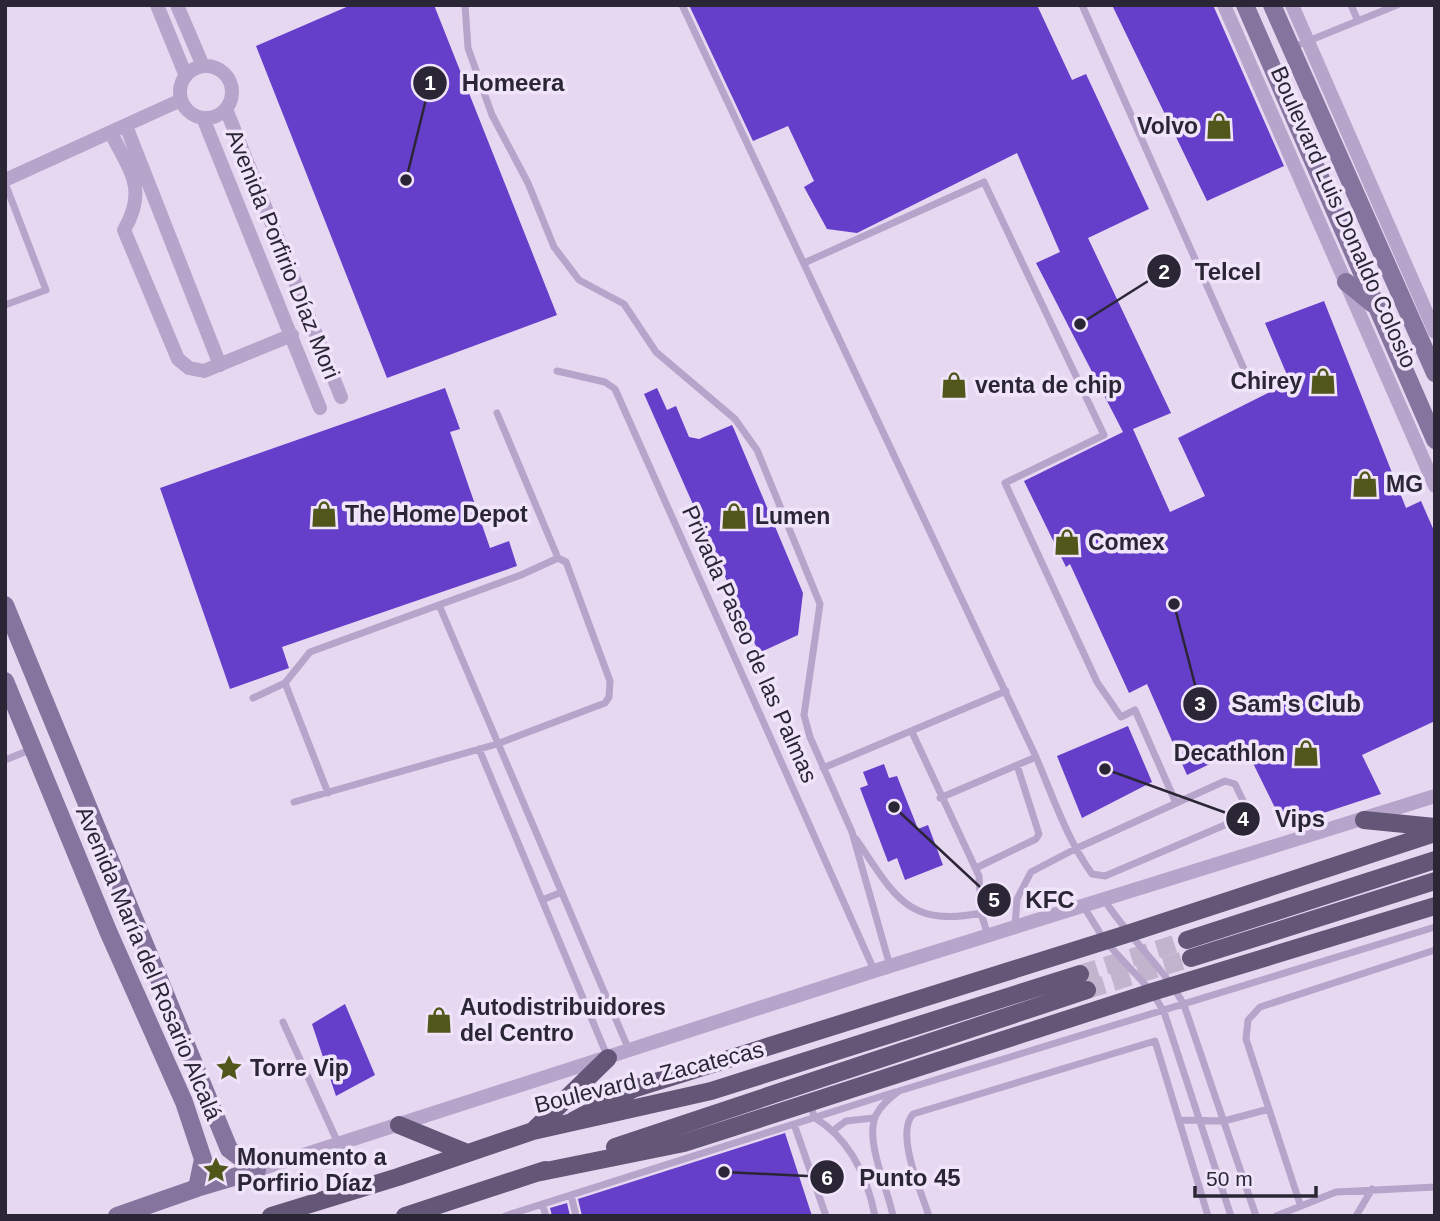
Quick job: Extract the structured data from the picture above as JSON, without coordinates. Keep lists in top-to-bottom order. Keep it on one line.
{"streets":{"main road":["Boulevard a Zacatecas"],"street":["Boulevard Luis Donaldo Colosio","Avenida Porfirio Díaz Mori","Avenida María del Rosario Alcalá"],"lane":["Privada Paseo de las Palmas"]},"places":{"shop":["Volvo","Chirey","venta de chip","MG","The Home Depot","Lumen","Comex","Decathlon","Autodistribuidores del Centro"],"other":["Homeera","Telcel","Sam's Club","Vips","KFC","Punto 45"],"place":["Torre Vip","Monumento a Porfirio Díaz"]},"scale_bar":"50 m"}
